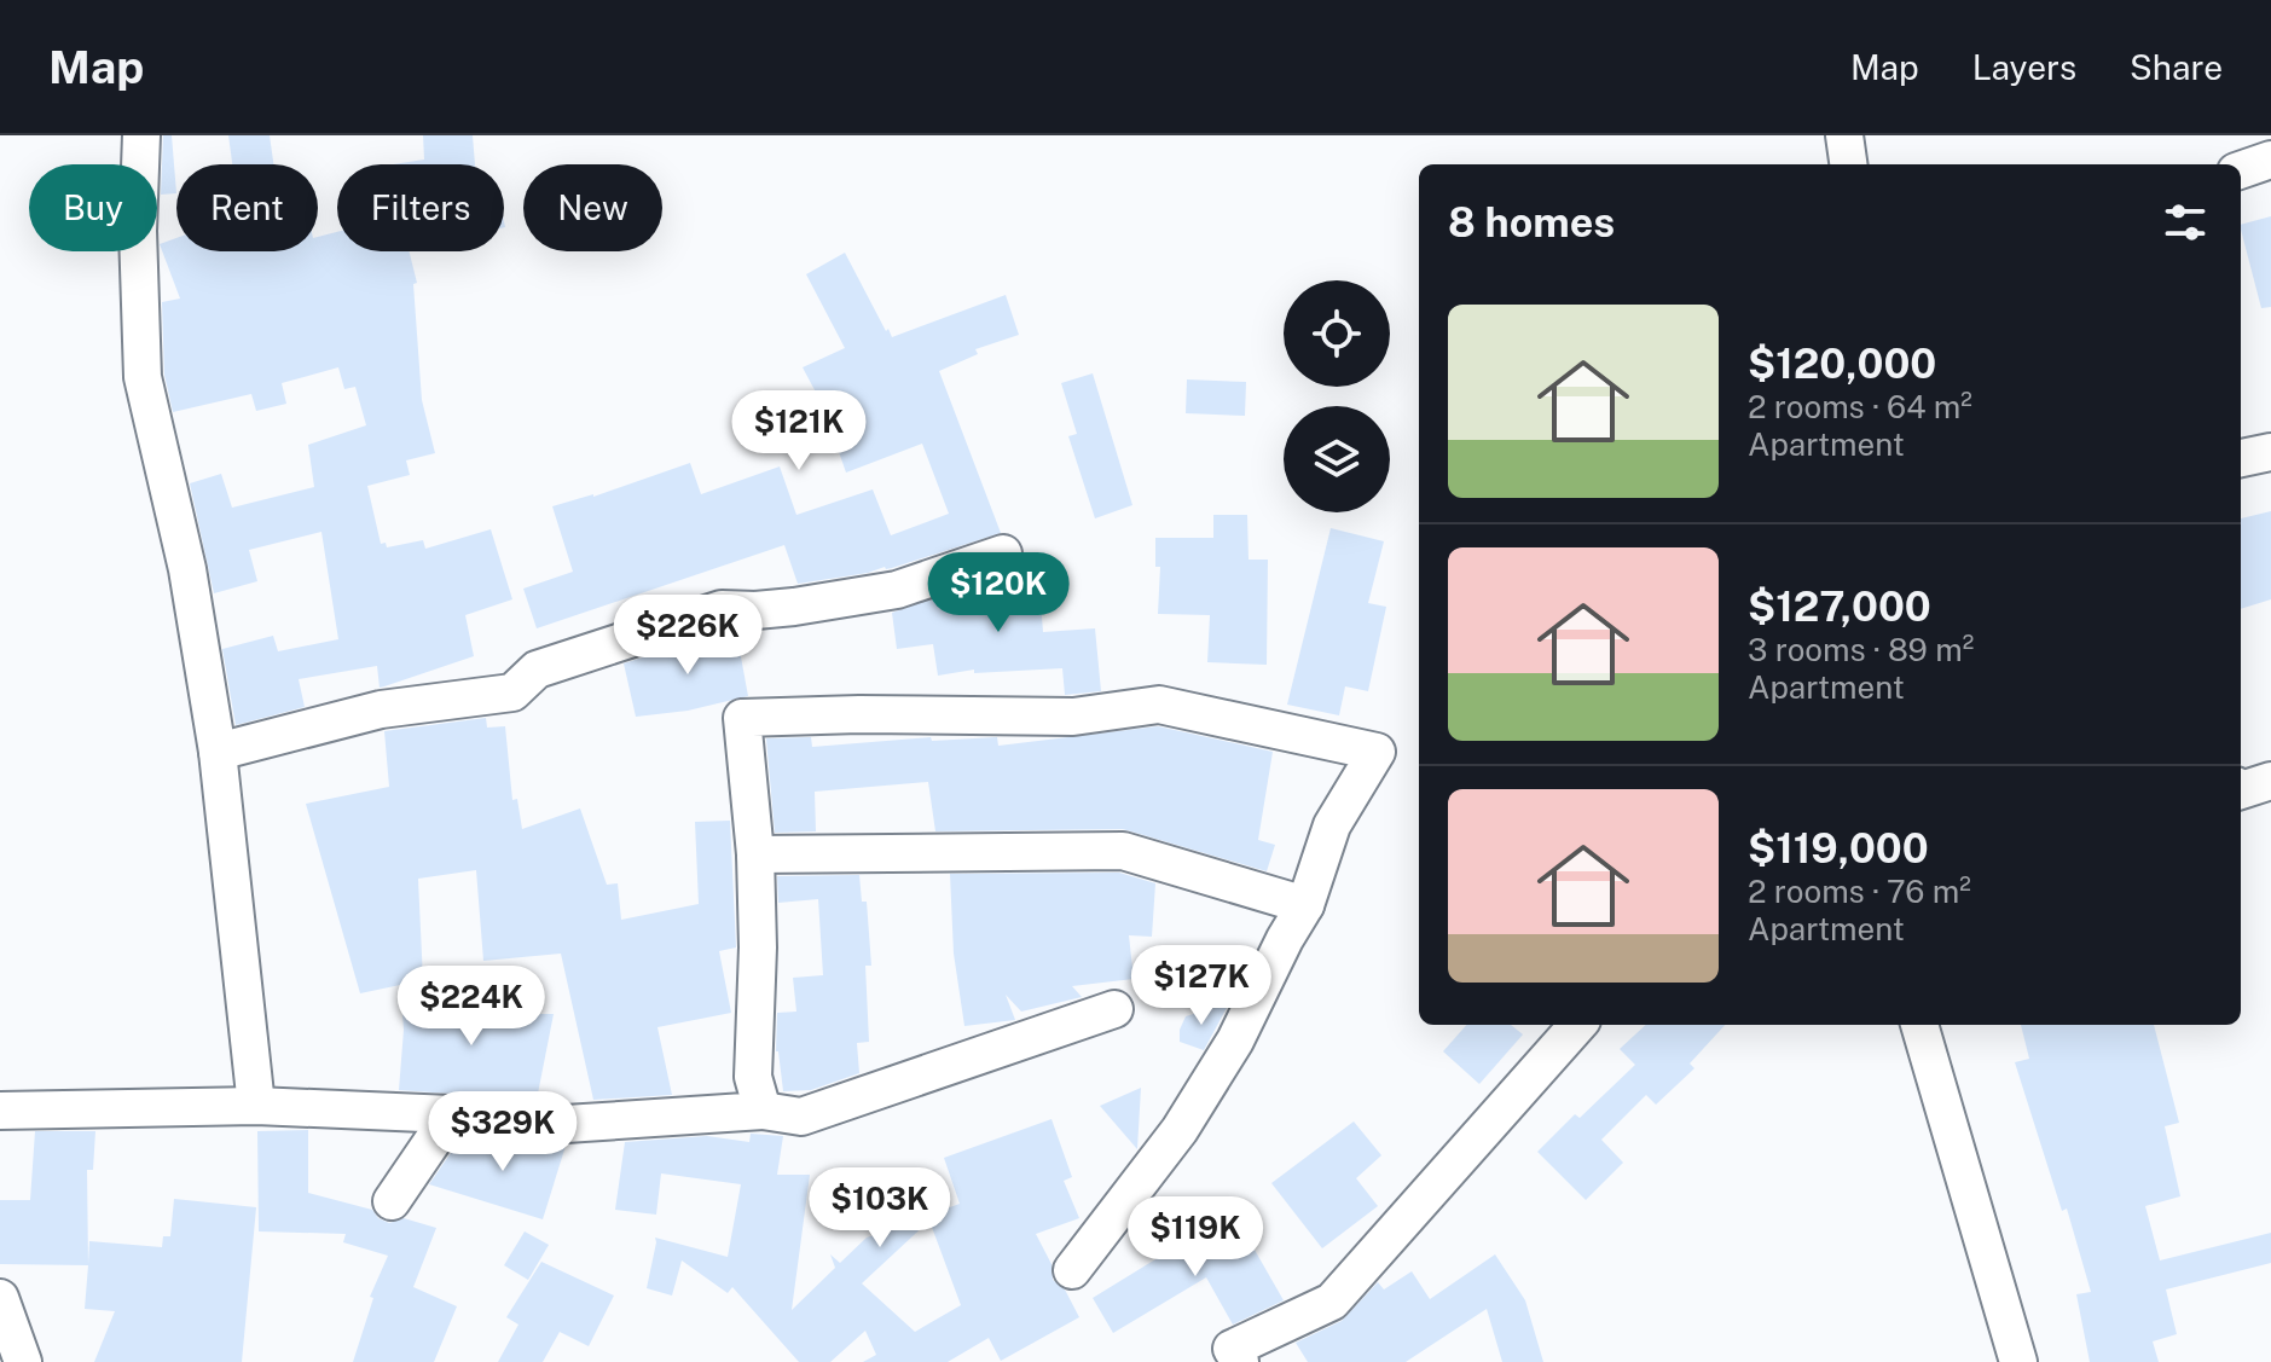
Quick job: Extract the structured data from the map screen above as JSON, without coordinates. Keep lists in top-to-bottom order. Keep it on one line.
{"page":{"header":"Map","nav":["Map","Layers","Share"],"chip":["Buy","Rent","Filters","New"],"heading":"8 homes","list":[{"name":"$120,000","note":"2 rooms · 64 m² · Apartment"},{"name":"$127,000","note":"3 rooms · 89 m² · Apartment"},{"name":"$119,000","note":"2 rooms · 76 m² · Apartment"}],"price":["$121K","$120K","$226K","$127K","$224K","$329K","$103K","$119K"]}}
